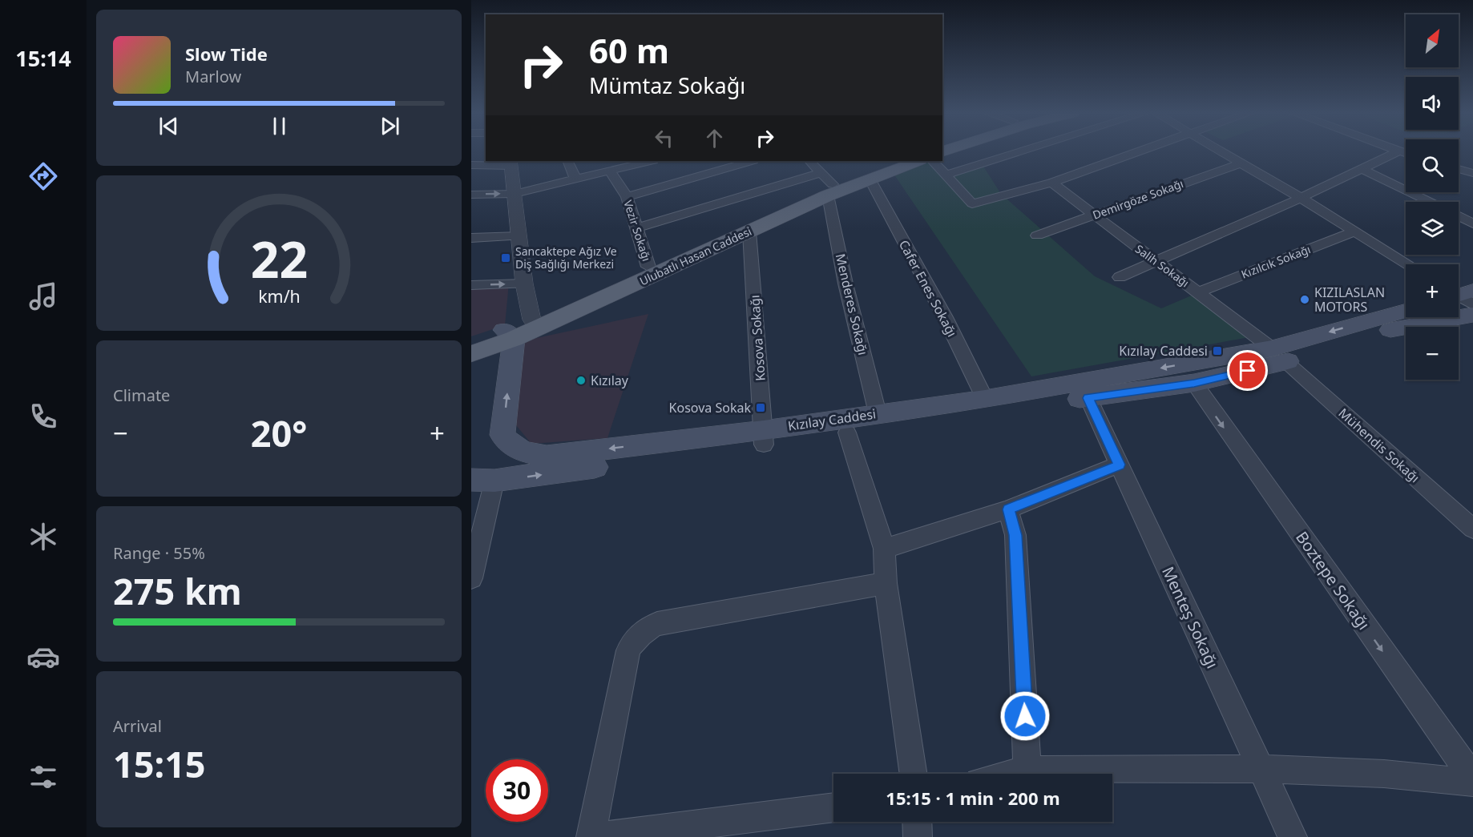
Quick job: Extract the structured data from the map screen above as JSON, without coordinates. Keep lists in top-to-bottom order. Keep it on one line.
{"streets":{"main road":["Ulubatlı Hasan Caddesi","Kızılay Caddesi"],"street":["Demirgöze Sokağı","Vezir Sokağı","Kızılcık Sokağı","Salih Sokağı","Cafer Enes Sokağı","Menderes Sokağı","Kosova Sokağı","Mühendis Sokağı","Boztepe Sokağı","Menteş Sokağı"]},"crossings":[["Demirgöze Sokağı","Salih Sokağı"],["Vezir Sokağı","Ulubatlı Hasan Caddesi"],["Ulubatlı Hasan Caddesi","Cafer Enes Sokağı"],["Ulubatlı Hasan Caddesi","Menderes Sokağı"],["Ulubatlı Hasan Caddesi","Kosova Sokağı"],["Ulubatlı Hasan Caddesi","Kızılay Caddesi"],["Kızılcık Sokağı","Salih Sokağı"],["Salih Sokağı","Kızılay Caddesi"],["Salih Sokağı","Mühendis Sokağı"],["Cafer Enes Sokağı","Kızılay Caddesi"],["Menderes Sokağı","Kızılay Caddesi"],["Kosova Sokağı","Kızılay Caddesi"],["Kızılay Caddesi","Mühendis Sokağı"],["Kızılay Caddesi","Boztepe Sokağı"],["Kızılay Caddesi","Menteş Sokağı"]],"one_way":["Boztepe Sokağı"],"places":{"transit":["Sancaktepe Ağız Ve Diş Sağlığı Merkezi","Kızılay Caddesi","Kosova Sokak"],"other":["KIZILASLAN MOTORS","Kızılay"]},"north":"top right","page":{"tabs":"15:14","map_buttons":["+","−"],"turn":["60 m","Mümtaz Sokağı"],"song":["Slow Tide","Marlow"],"tile":["Climate",["Range · 55%","275 km"],["Arrival","15:15"]],"heat":["−","20°","+"],"limit":"30","trip":"15:15 · 1 min · 200 m","gauge":["22","km/h"]}}
